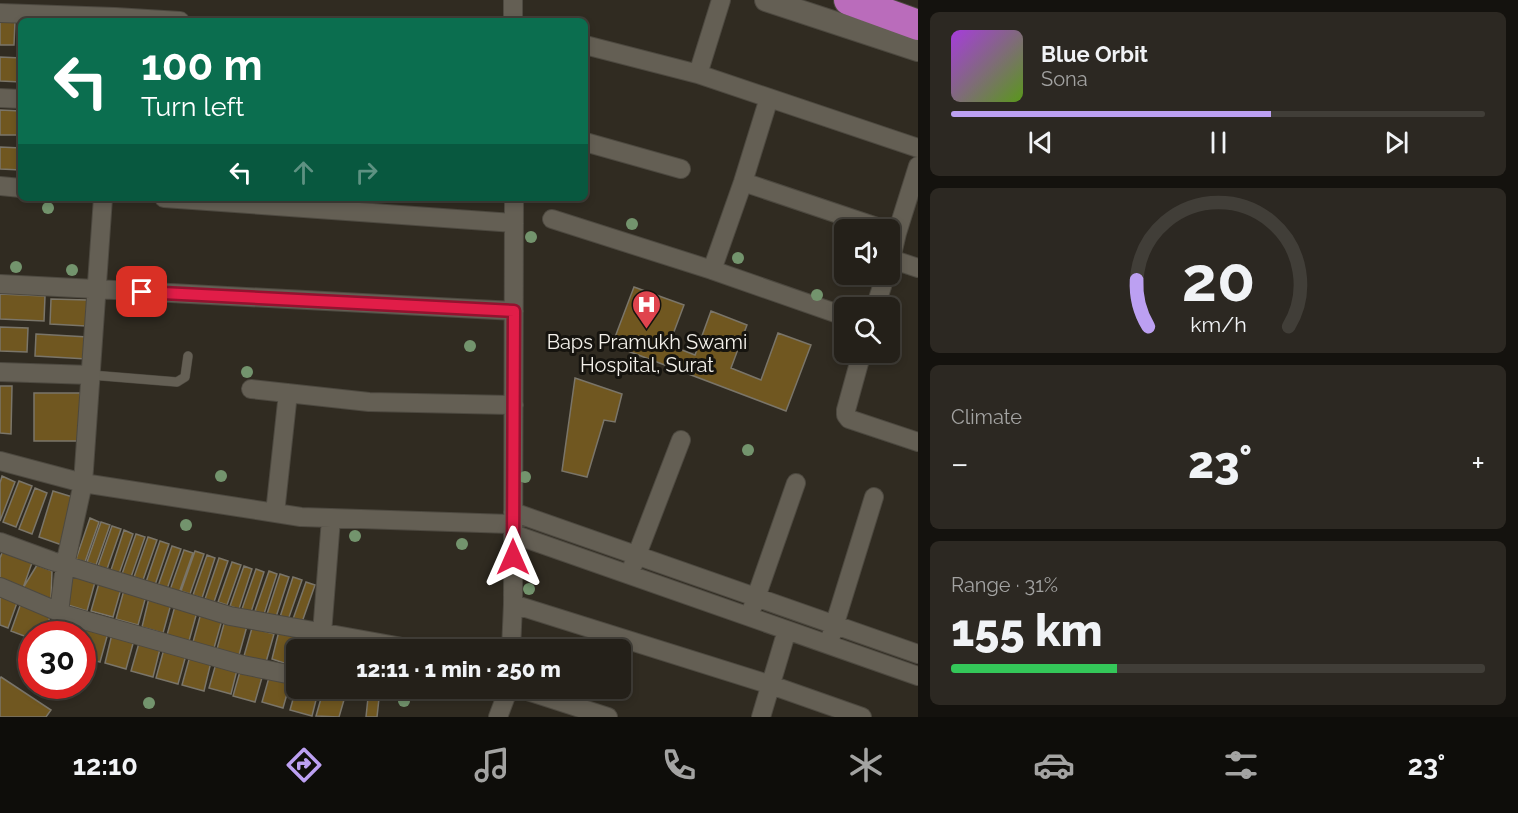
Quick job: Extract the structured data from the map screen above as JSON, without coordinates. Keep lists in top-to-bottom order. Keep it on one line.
{"places":{"hospital":["Baps Pramukh Swami Hospital, Surat"]},"page":{"turn":["100 m","Turn left"],"song":["Blue Orbit","Sona"],"tile":["Climate",["Range · 31%","155 km"]],"heat":["−","23°","+"],"limit":"30","trip":"12:11 · 1 min · 250 m","tabs":["12:10","23°"],"gauge":["20","km/h"]}}
